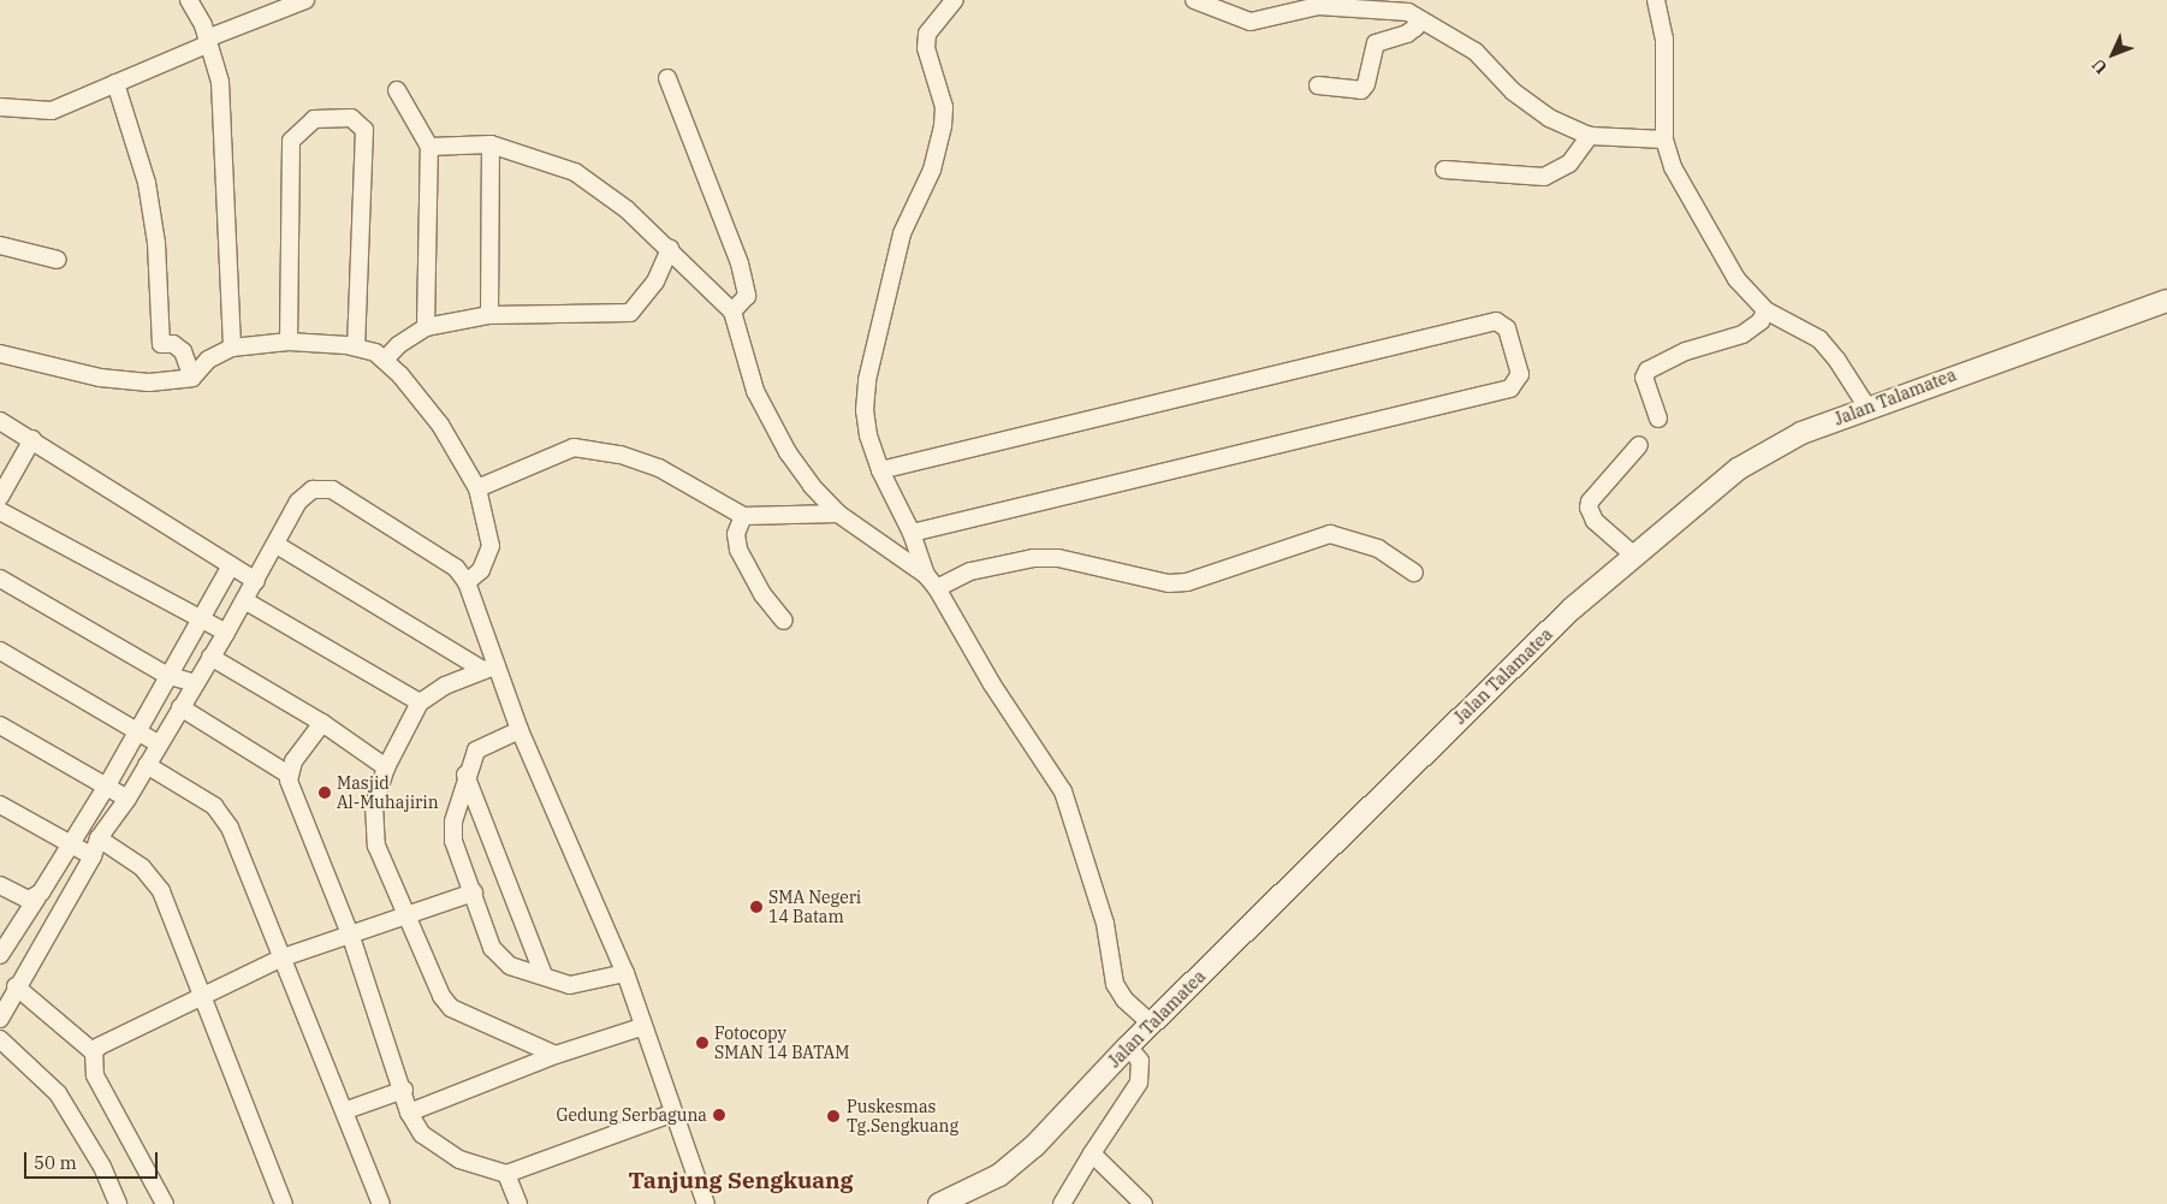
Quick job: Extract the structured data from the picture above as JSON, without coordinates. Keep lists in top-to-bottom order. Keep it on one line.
{"streets":{"street":["Jalan Talamatea"]},"districts":["Tanjung Sengkuang"],"places":["Masjid Al-Muhajirin","SMA Negeri 14 Batam","Fotocopy SMAN 14 BATAM","Gedung Serbaguna","Puskesmas Tg.Sengkuang"],"scale_bar":"50 m","north":"bottom left"}
